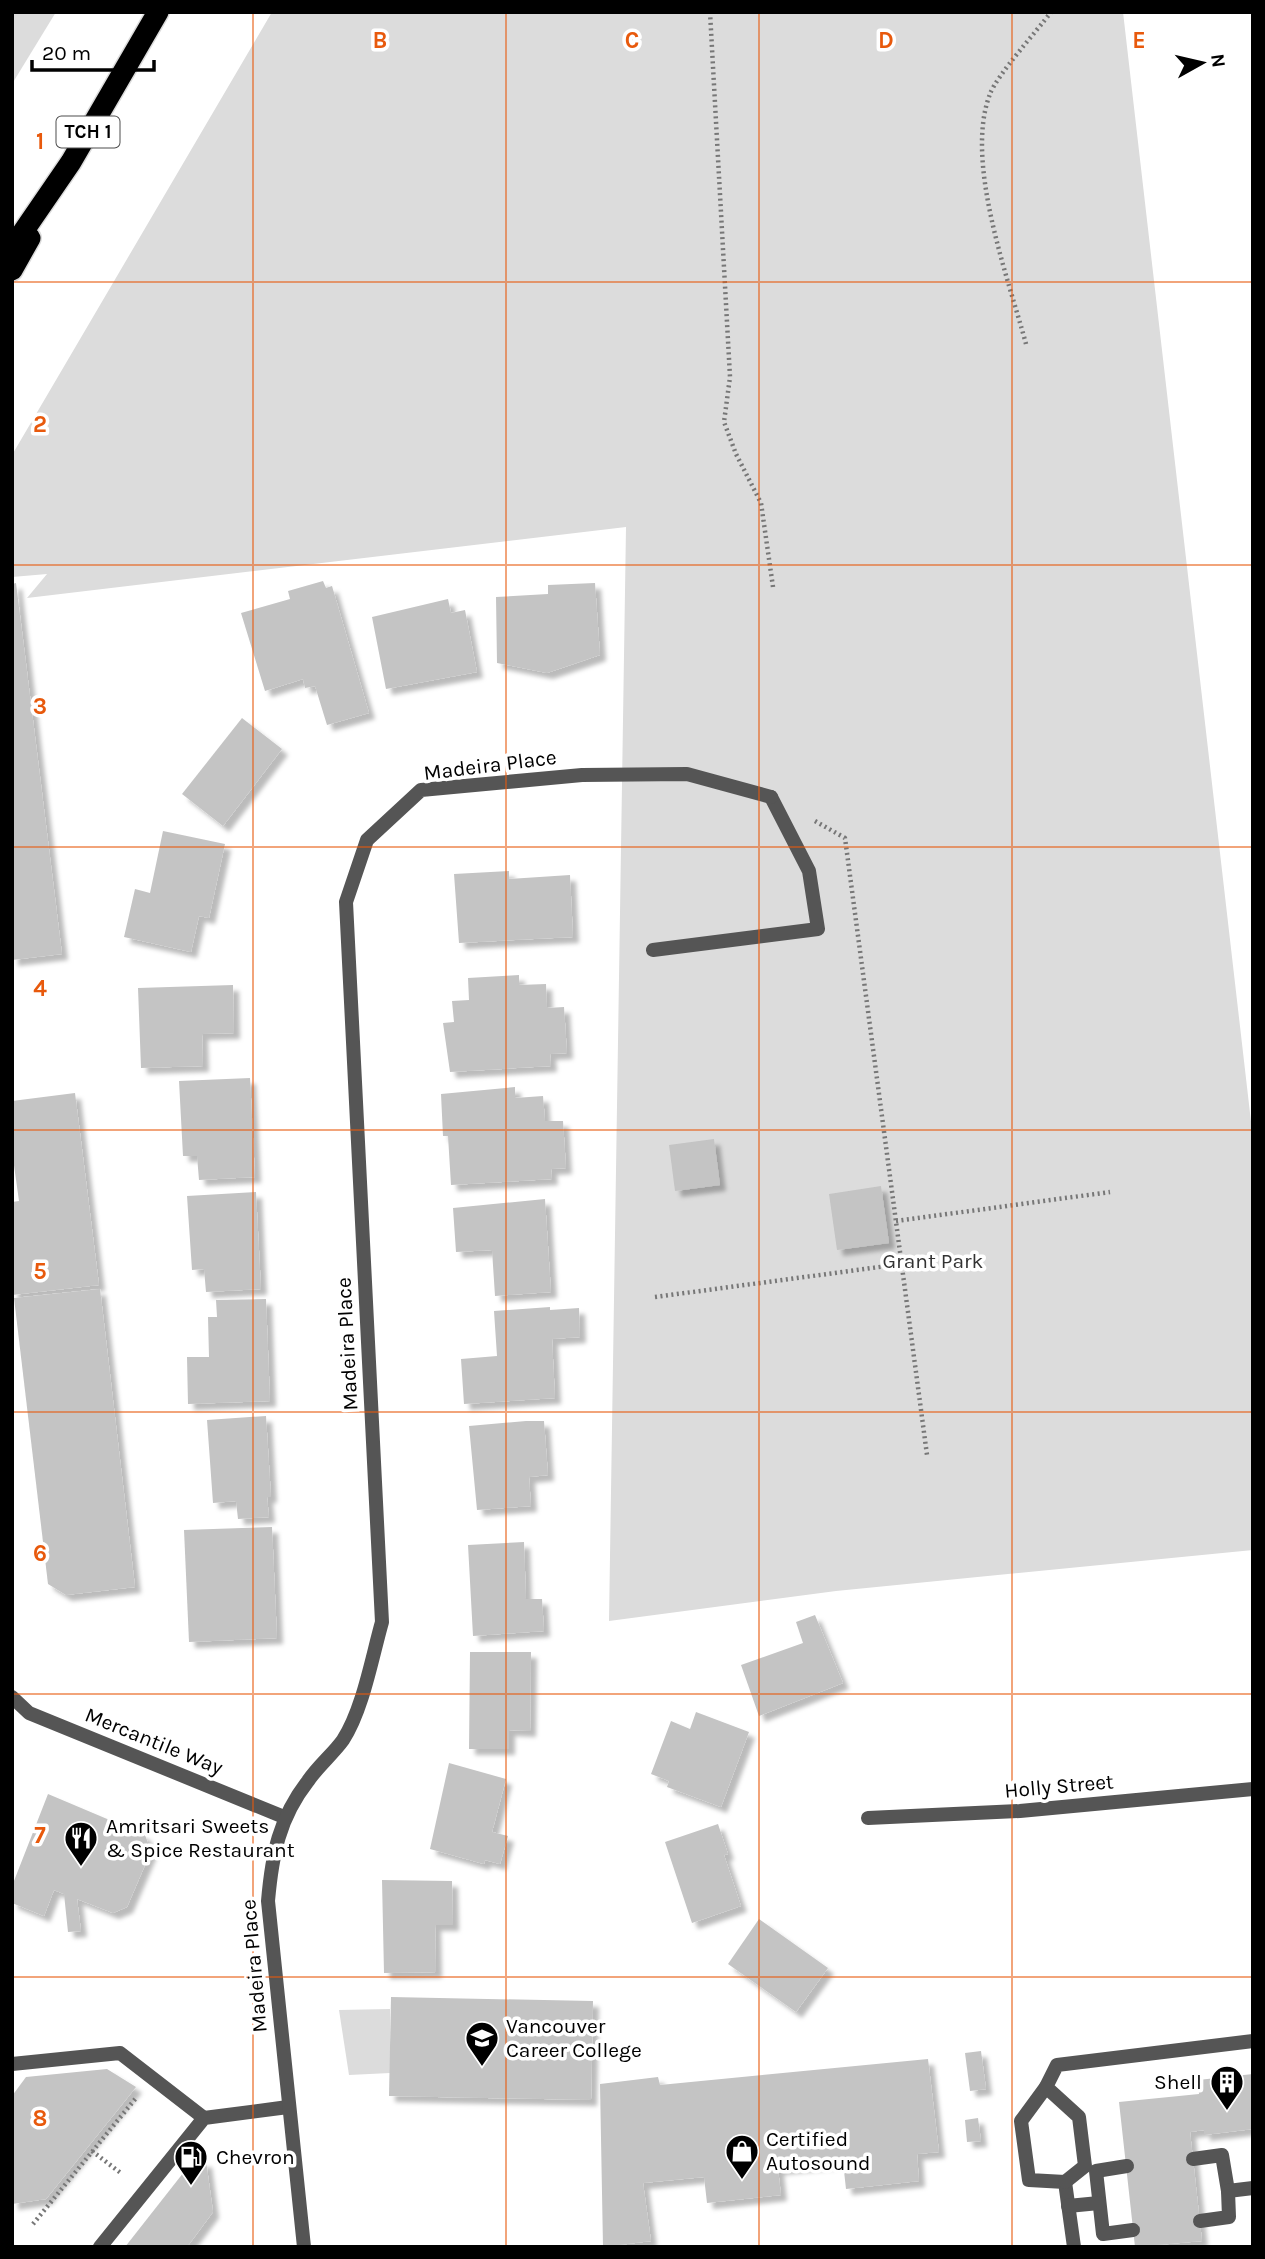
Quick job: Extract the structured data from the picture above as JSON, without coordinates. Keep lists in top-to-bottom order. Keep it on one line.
{"streets":{"highway":["TCH 1"],"street":["Madeira Place","Mercantile Way","Holly Street"]},"crossings":[["Madeira Place","Mercantile Way"]],"parks":["Grant Park"],"places":{"restaurant":["Amritsari Sweets & Spice Restaurant"],"school or university":["Vancouver Career College"],"building":["Shell"],"shop":["Certified Autosound"],"fuel station":["Chevron"]},"scale_bar":"20 m","north":"right","grid":{"columns":["B","C","D","E"],"rows":["1","2","3","4","5","6","7","8"]}}
